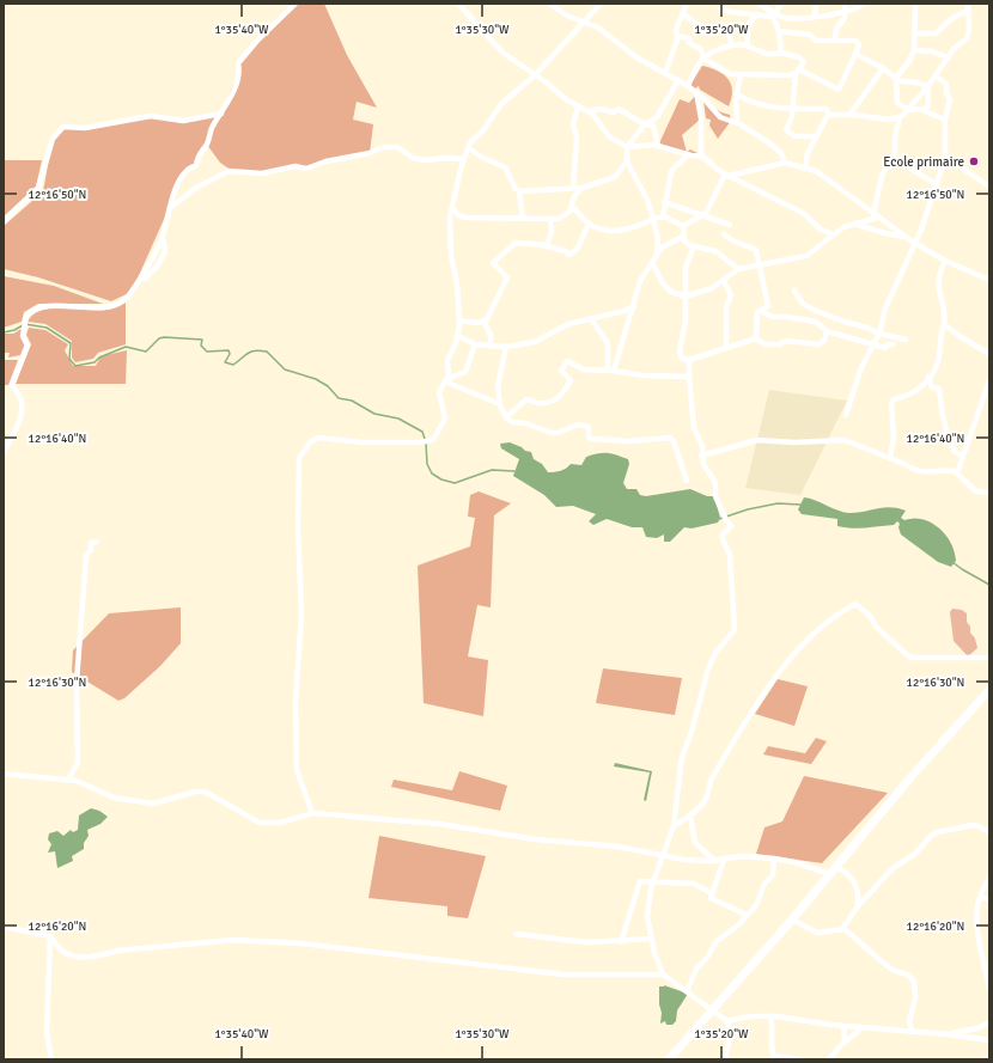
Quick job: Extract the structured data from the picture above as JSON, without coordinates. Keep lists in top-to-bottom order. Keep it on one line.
{"places":["Ecole primaire"],"coordinates":["1°35'40\"W","1°35'30\"W","1°35'20\"W","12°16'50\"N","12°16'40\"N","12°16'30\"N","12°16'20\"N"]}
